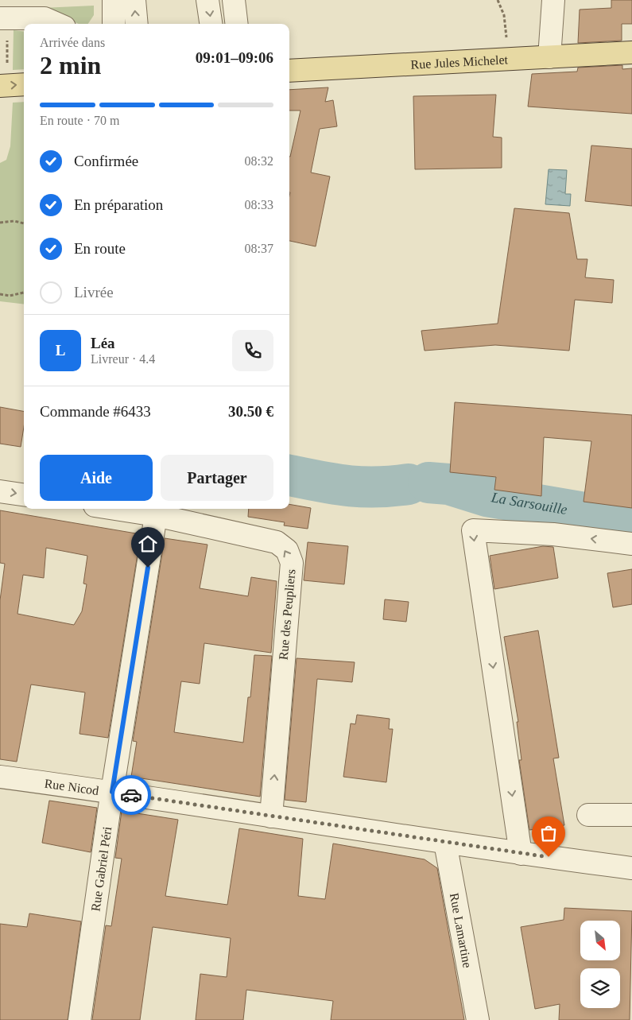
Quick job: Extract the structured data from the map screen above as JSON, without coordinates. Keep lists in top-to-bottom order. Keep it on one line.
{"streets":{"main road":["Rue Jules Michelet"],"street":["Rue des Peupliers","Rue Nicod","Rue Gabriel Péri","Rue Lamartine"]},"crossings":[["Rue des Peupliers","Rue Nicod"],["Rue des Peupliers","Rue Gabriel Péri"],["Rue Nicod","Rue Gabriel Péri"],["Rue Nicod","Rue Lamartine"]],"one_way":["Rue des Peupliers"],"water":["La Sarsouille"],"north":"bottom right","page":{"heading":["2 min","Arrivée dans","09:01–09:06"],"panel":["Léa","Livreur · 4.4","Commande #6433","30.50 €"],"bar":"En route · 70 m","list":[["Confirmée","08:32"],["En préparation","08:33"],["En route","08:37"],"Livrée"],"round":"L","buttons":["Aide","Partager"]}}
